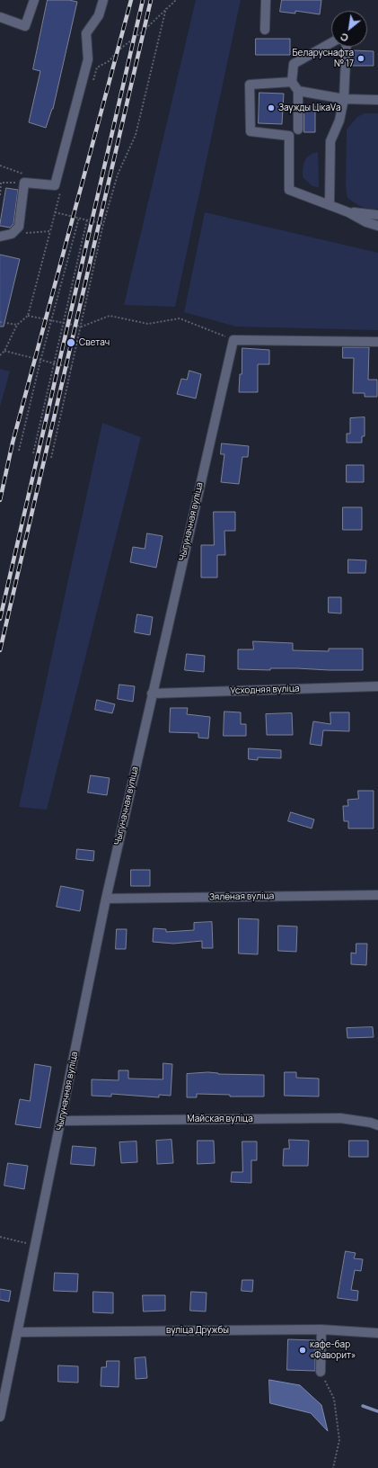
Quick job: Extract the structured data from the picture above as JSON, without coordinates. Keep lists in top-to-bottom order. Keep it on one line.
{"streets":{"street":["Чыгуначная вуліца","Усходняя вуліца","Зялёная вуліца","Майская вуліца","вуліца Дружбы"]},"crossings":[["Чыгуначная вуліца","Усходняя вуліца"],["Чыгуначная вуліца","Зялёная вуліца"],["Чыгуначная вуліца","Майская вуліца"],["Чыгуначная вуліца","вуліца Дружбы"]],"places":["Беларуснафта № 17","Заужды ЦікаVа","Светач","кафе-бар «Фаворит»"],"north":"bottom left"}
